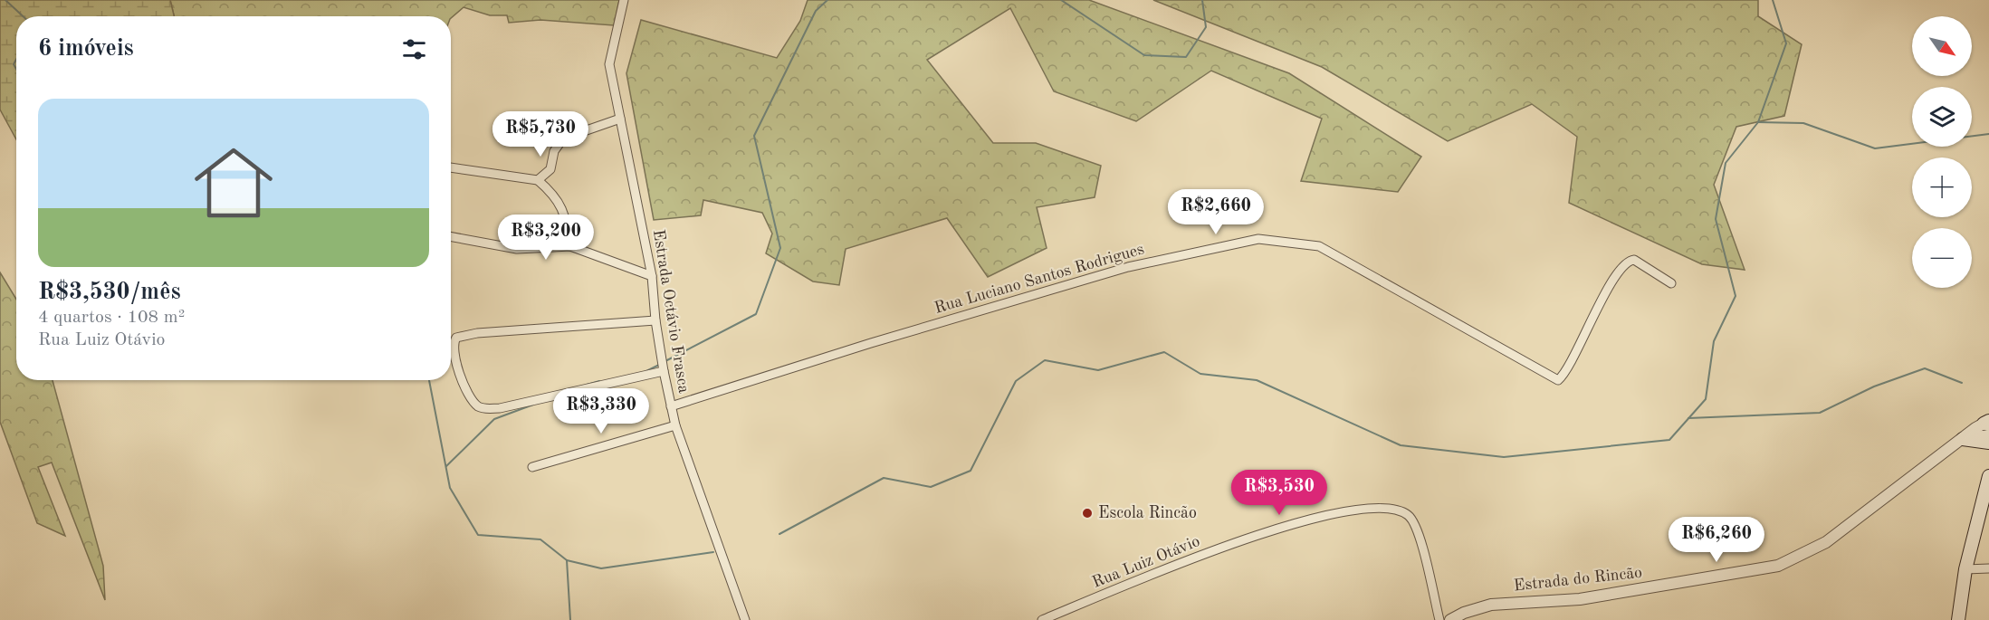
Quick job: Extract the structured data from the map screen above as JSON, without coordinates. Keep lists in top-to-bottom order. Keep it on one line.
{"streets":{"street":["Rua Luciano Santos Rodrigues","Estrada Octávio Frasca","Rua Luiz Otávio","Estrada do Rincão"]},"crossings":[["Rua Luciano Santos Rodrigues","Estrada Octávio Frasca"]],"places":["Escola Rincão"],"north":"bottom right","page":{"map_buttons":["+","−"],"heading":"6 imóveis","list":[{"name":"R$3,530/mês","note":"4 quartos · 108 m² · Rua Luiz Otávio"}],"price":["R$5,730","R$2,660","R$3,200","R$3,330","R$3,530","R$6,260"]}}
